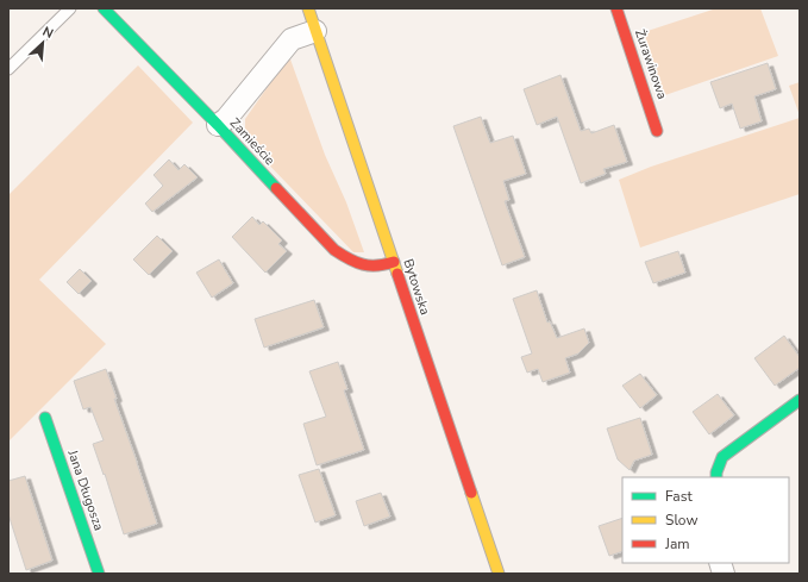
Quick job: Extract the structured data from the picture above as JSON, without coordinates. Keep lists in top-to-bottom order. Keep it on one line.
{"streets":{"street":["Żurawinowa","Zamieście","Bytowska","Jana Długosza"]},"crossings":[["Zamieście","Bytowska"]],"legend":["Fast","Slow","Jam"],"north":"top right"}
